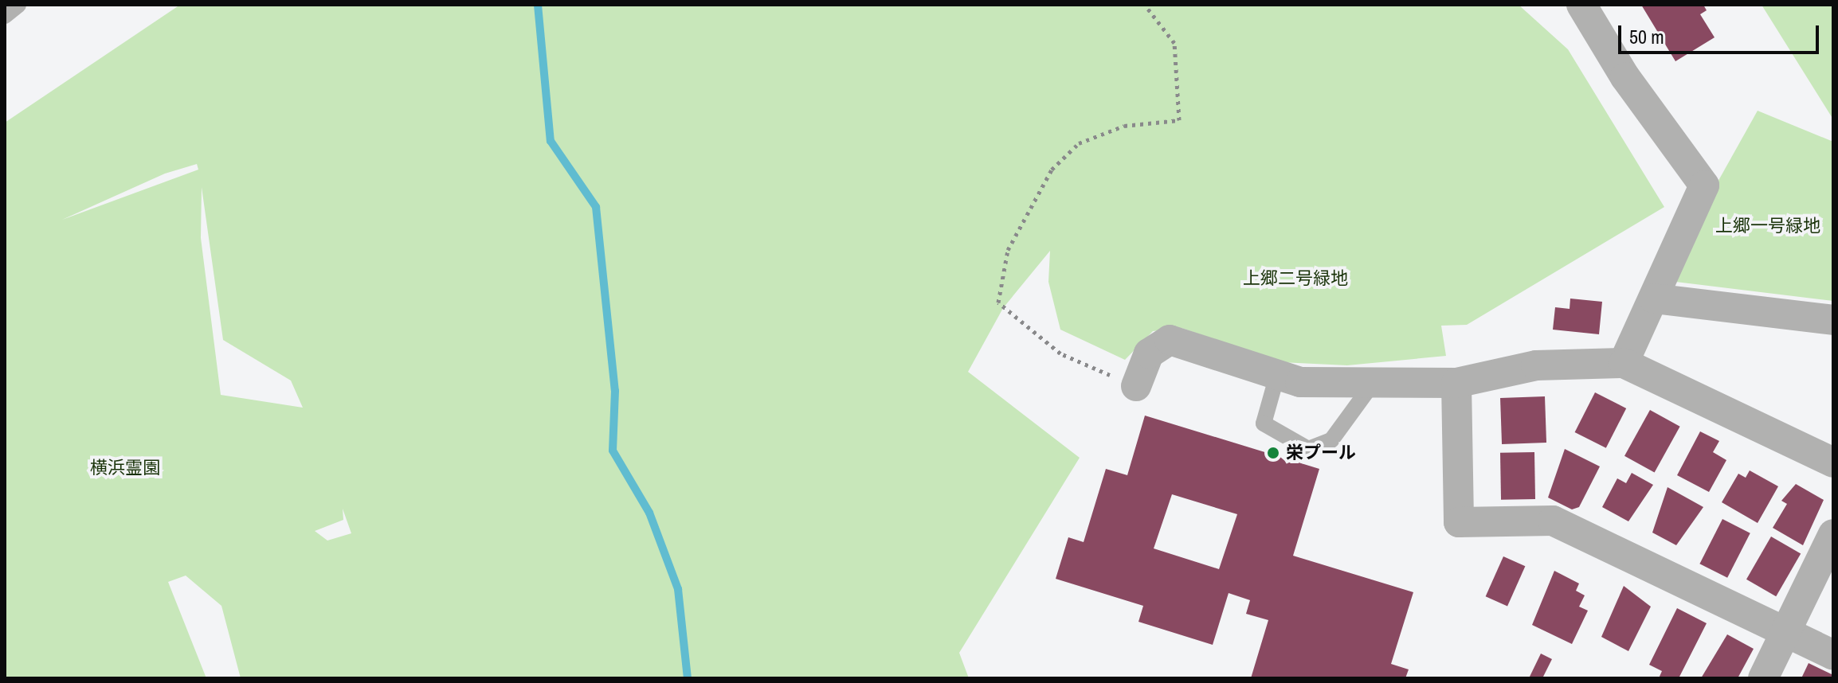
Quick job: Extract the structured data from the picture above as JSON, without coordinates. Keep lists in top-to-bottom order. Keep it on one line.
{"parks":["上郷一号緑地","上郷二号緑地","横浜霊園"],"places":["栄プール"],"scale_bar":"50 m"}
